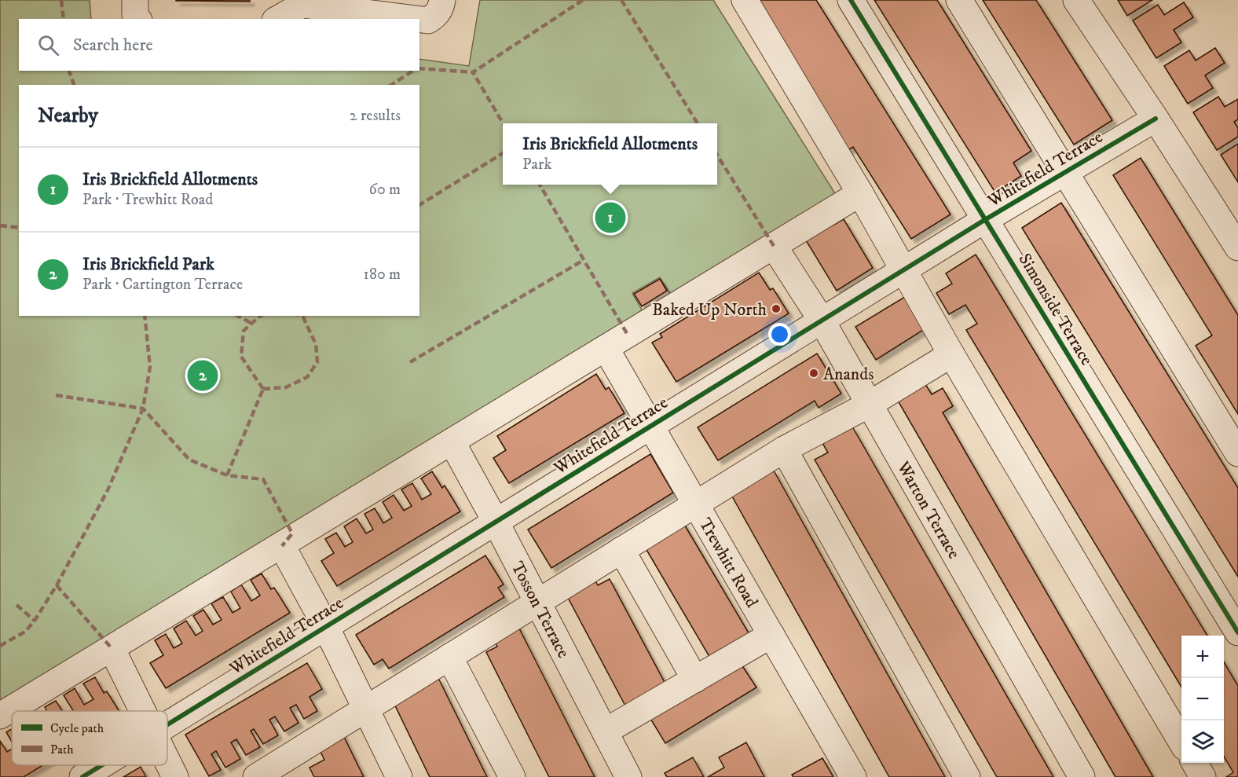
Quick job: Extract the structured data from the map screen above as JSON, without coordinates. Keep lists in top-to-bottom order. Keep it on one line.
{"streets":{"street":["Whitefield Terrace","Simonside Terrace","Warton Terrace","Trewhitt Road","Tosson Terrace"]},"crossings":[["Whitefield Terrace","Simonside Terrace"],["Whitefield Terrace","Warton Terrace"],["Whitefield Terrace","Trewhitt Road"],["Whitefield Terrace","Tosson Terrace"]],"places":["Baked Up North","Anands"],"legend":["Cycle path","Path"],"page":{"search":"Search here","heading":["Nearby","2 results"],"popup":["Iris Brickfield Allotments","Park"],"list":[{"mark":"1","name":"Iris Brickfield Allotments","note":"Park · Trewhitt Road","value":"60 m"},{"mark":"2","name":"Iris Brickfield Park","note":"Park · Cartington Terrace","value":"180 m"}],"pins":["1","2"],"map_buttons":["+","−"]}}
